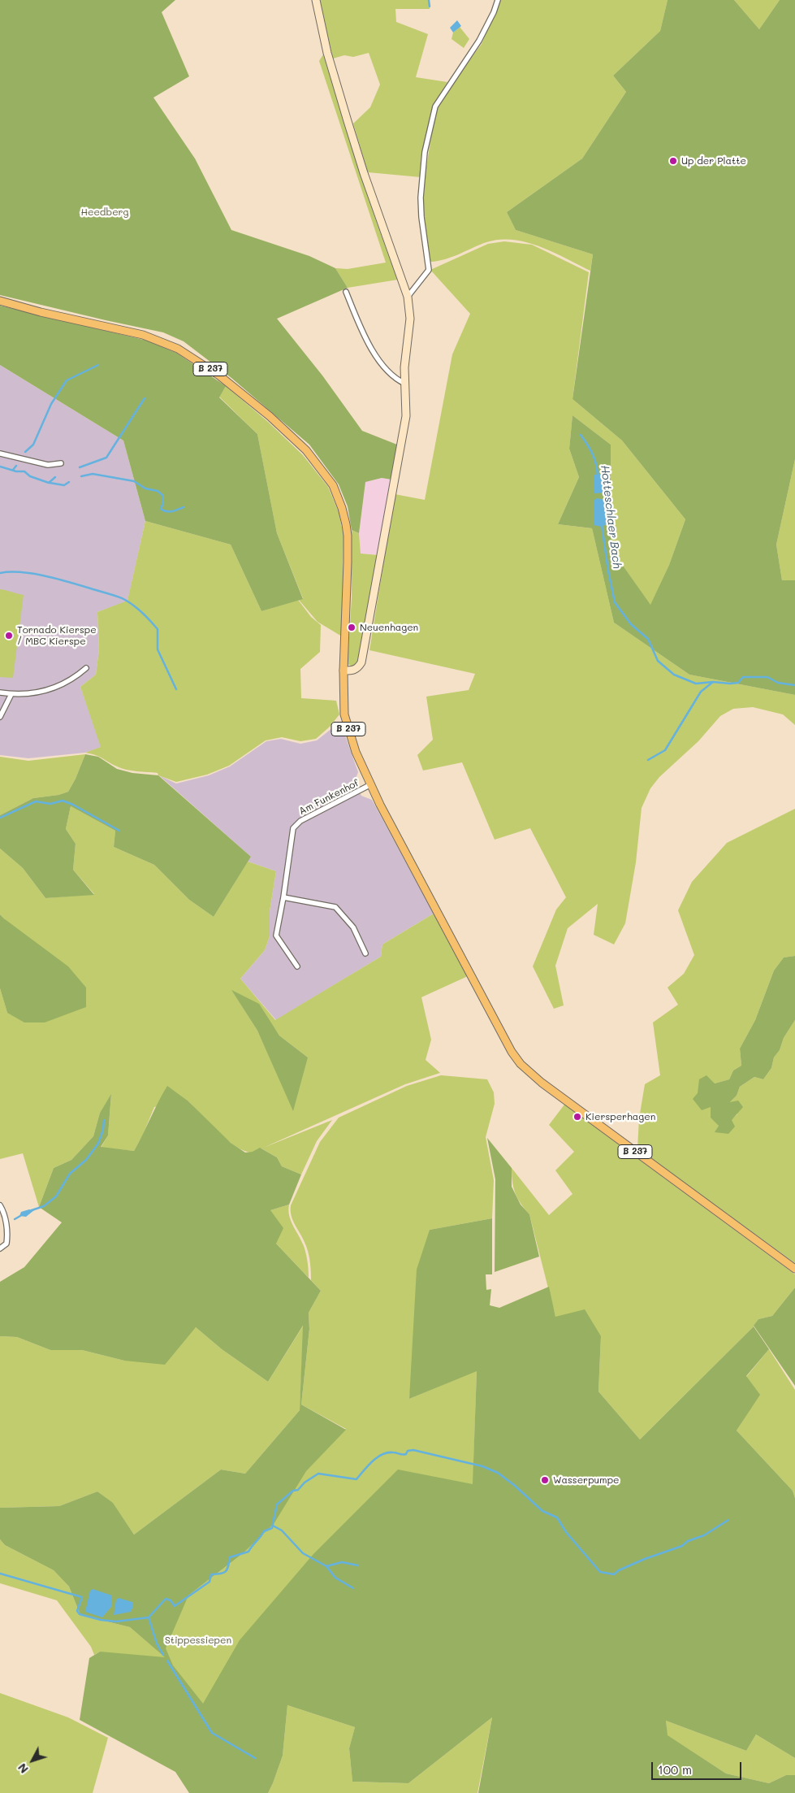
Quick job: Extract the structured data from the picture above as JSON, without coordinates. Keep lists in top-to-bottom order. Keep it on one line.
{"streets":{"main road":["B 237"],"street":["Am Funkenhof"]},"crossings":[["B 237","Am Funkenhof"]],"water":["Hotteschlaer Bach"],"parks":["Heedberg","Stippessiepen"],"places":["Up der Platte","Neuenhagen","Tornado Kierspe / MBC Kierspe","Kiersperhagen","Wasserpumpe"],"scale_bar":"100 m","north":"bottom left"}
